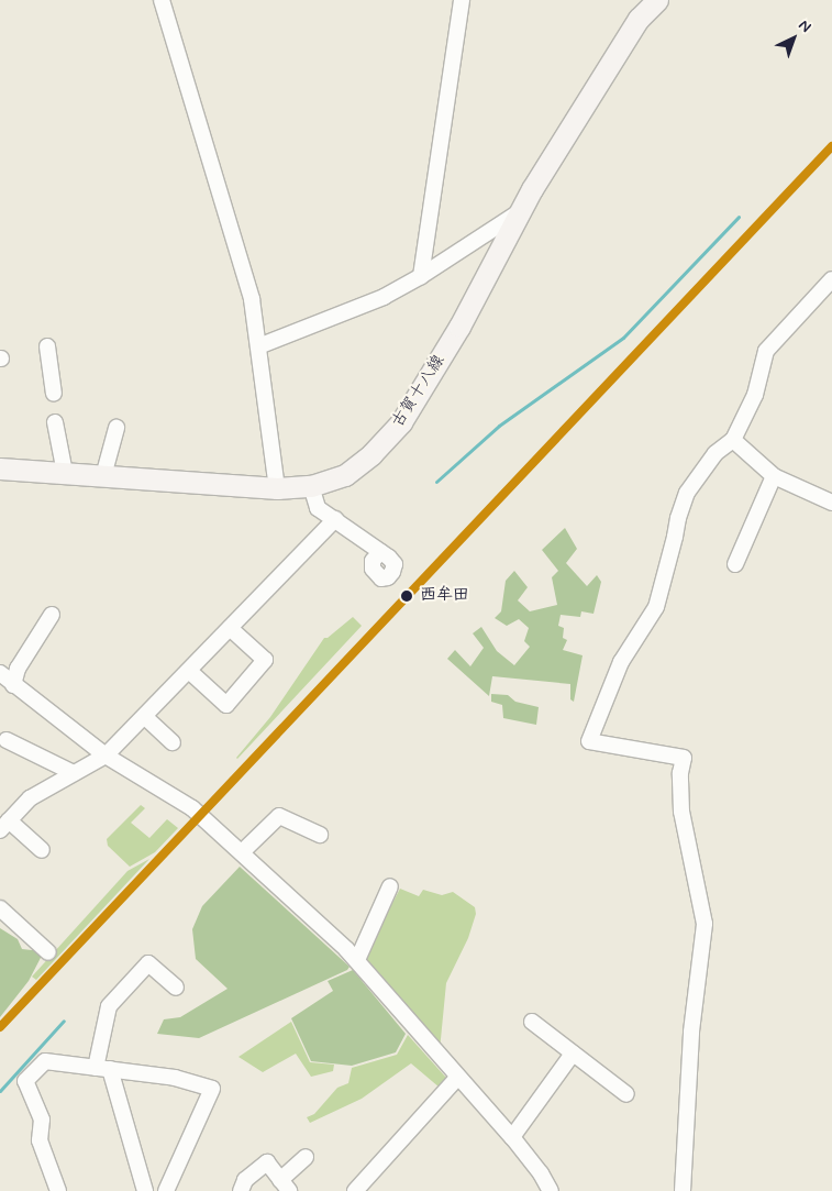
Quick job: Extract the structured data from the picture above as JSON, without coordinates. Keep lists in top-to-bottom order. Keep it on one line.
{"streets":{"main road":["古賀十八線"]},"places":["西牟田"],"north":"top right"}
